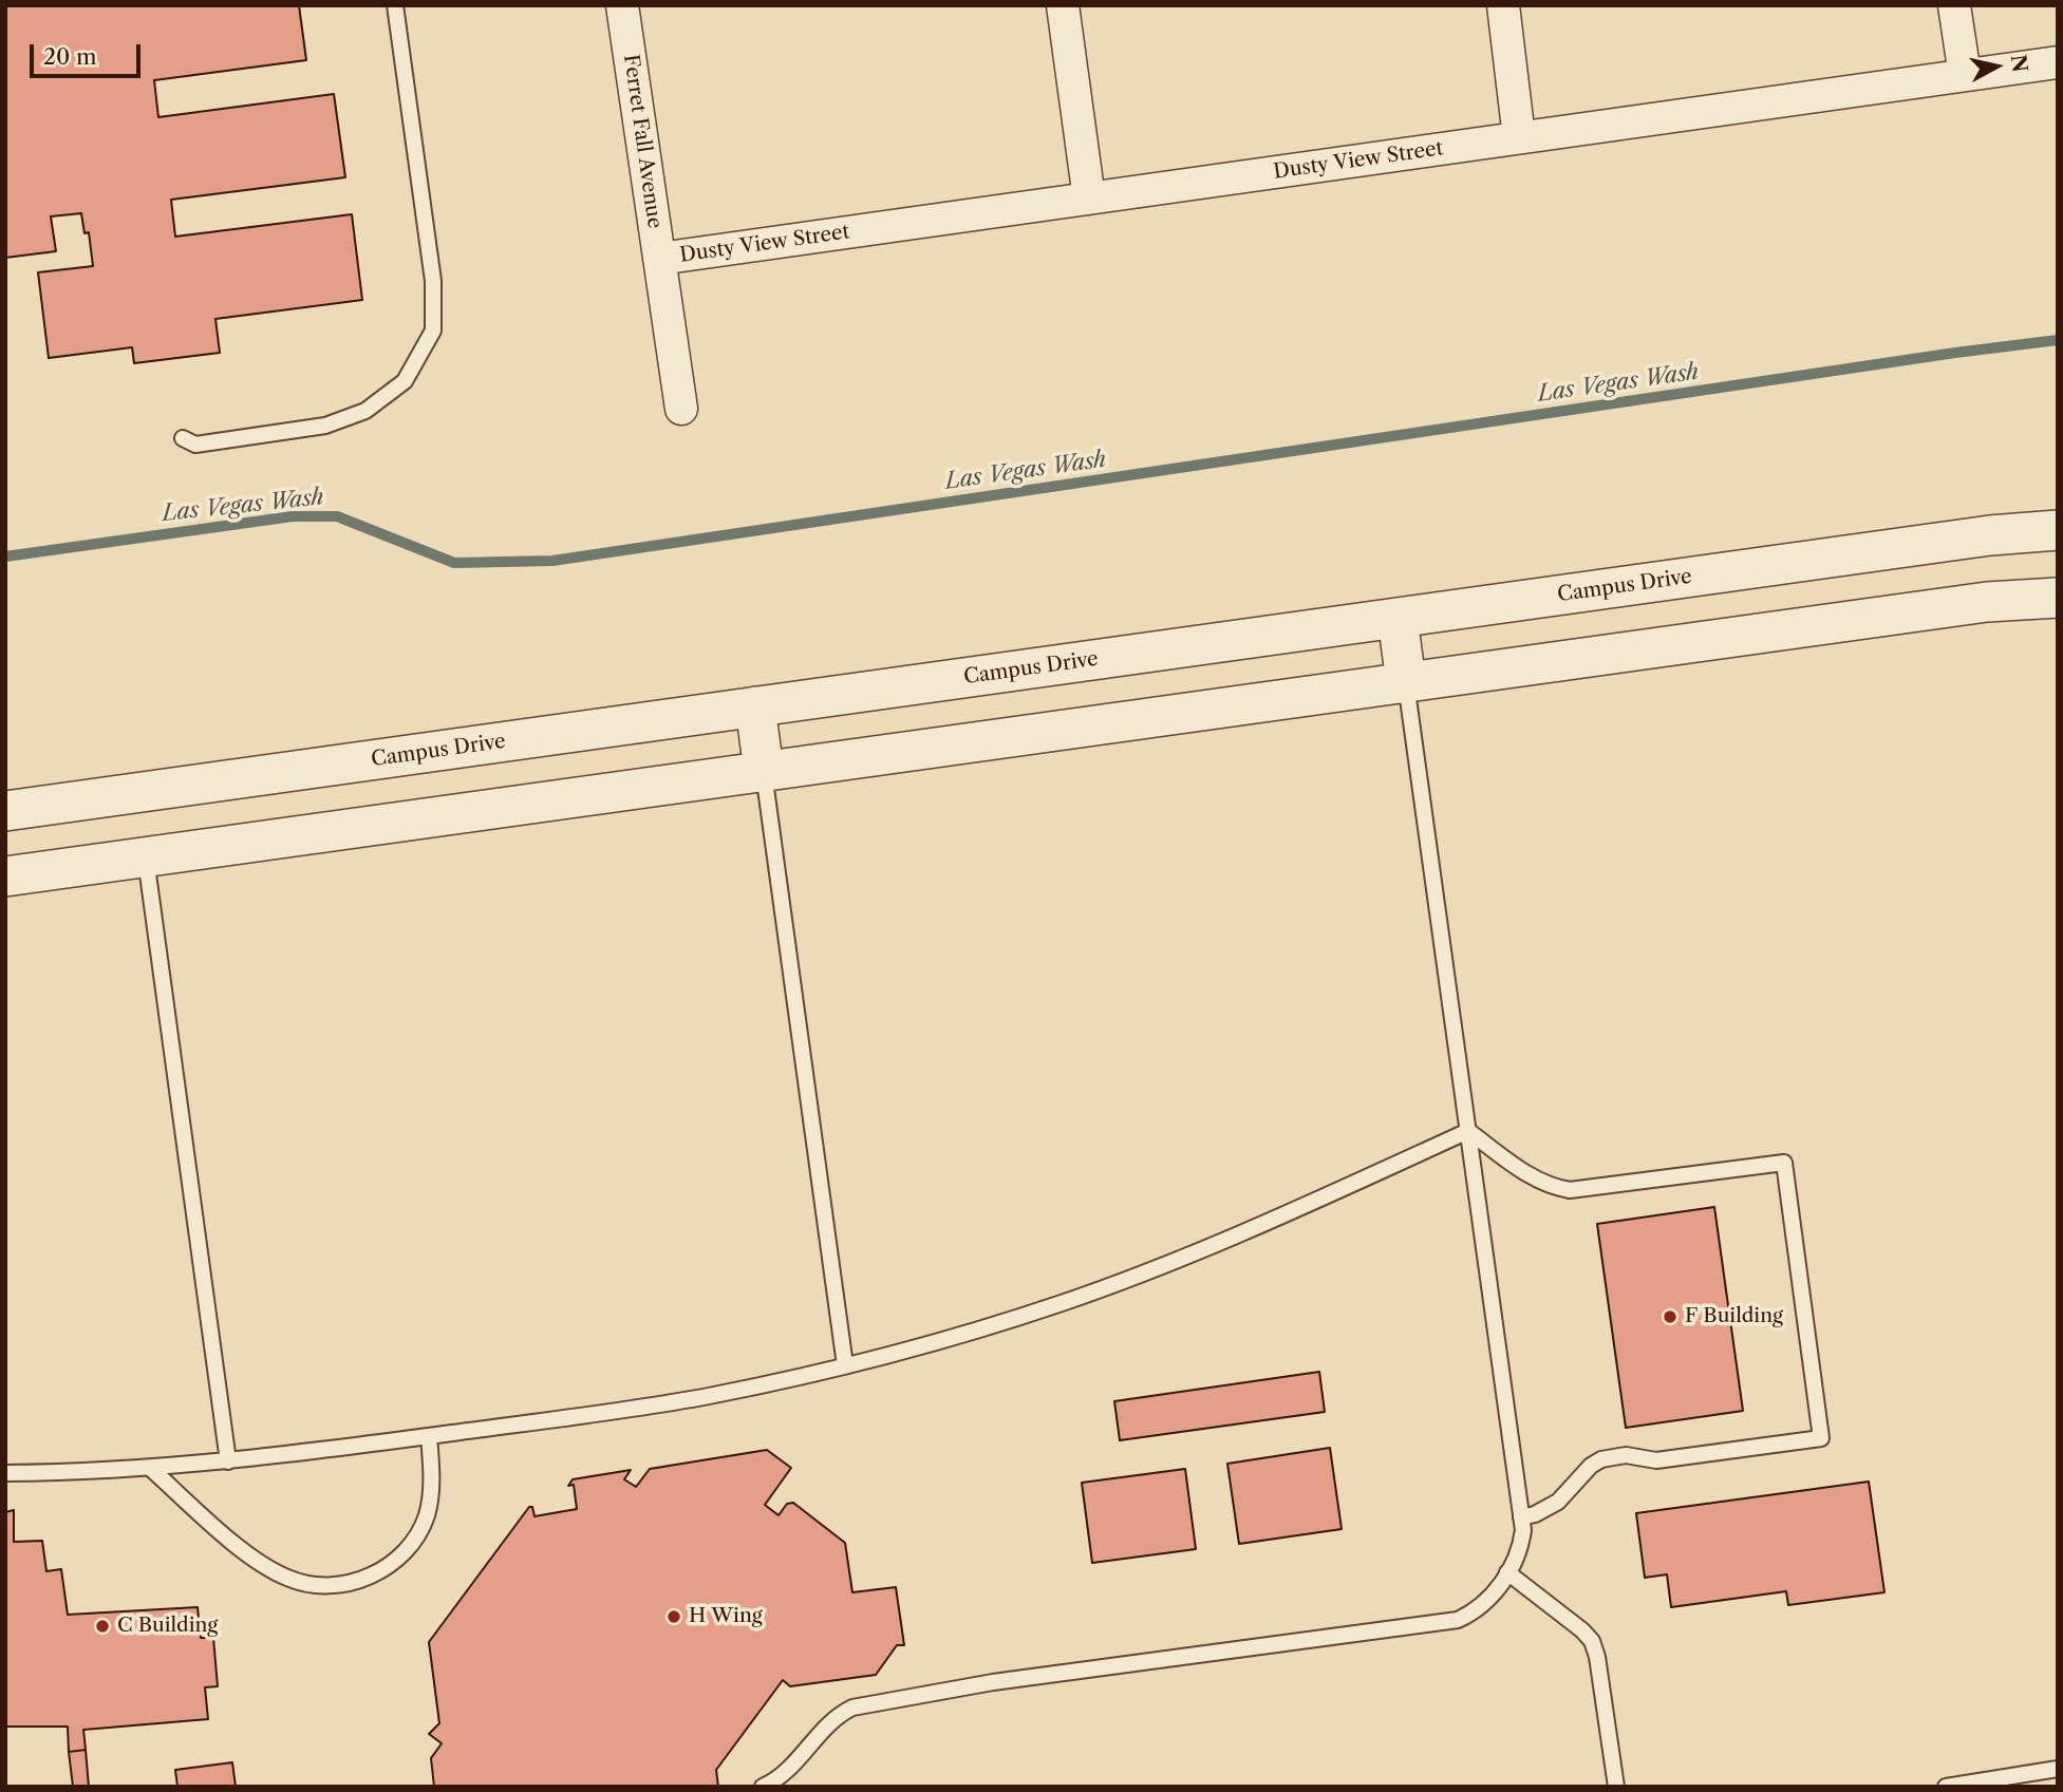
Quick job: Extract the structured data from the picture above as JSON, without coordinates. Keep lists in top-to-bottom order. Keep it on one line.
{"streets":{"street":["Ferret Fall Avenue","Dusty View Street","Campus Drive"]},"crossings":[["Ferret Fall Avenue","Dusty View Street"]],"water":["Las Vegas Wash"],"places":["F Building","H Wing","C Building"],"scale_bar":"20 m","north":"right"}
